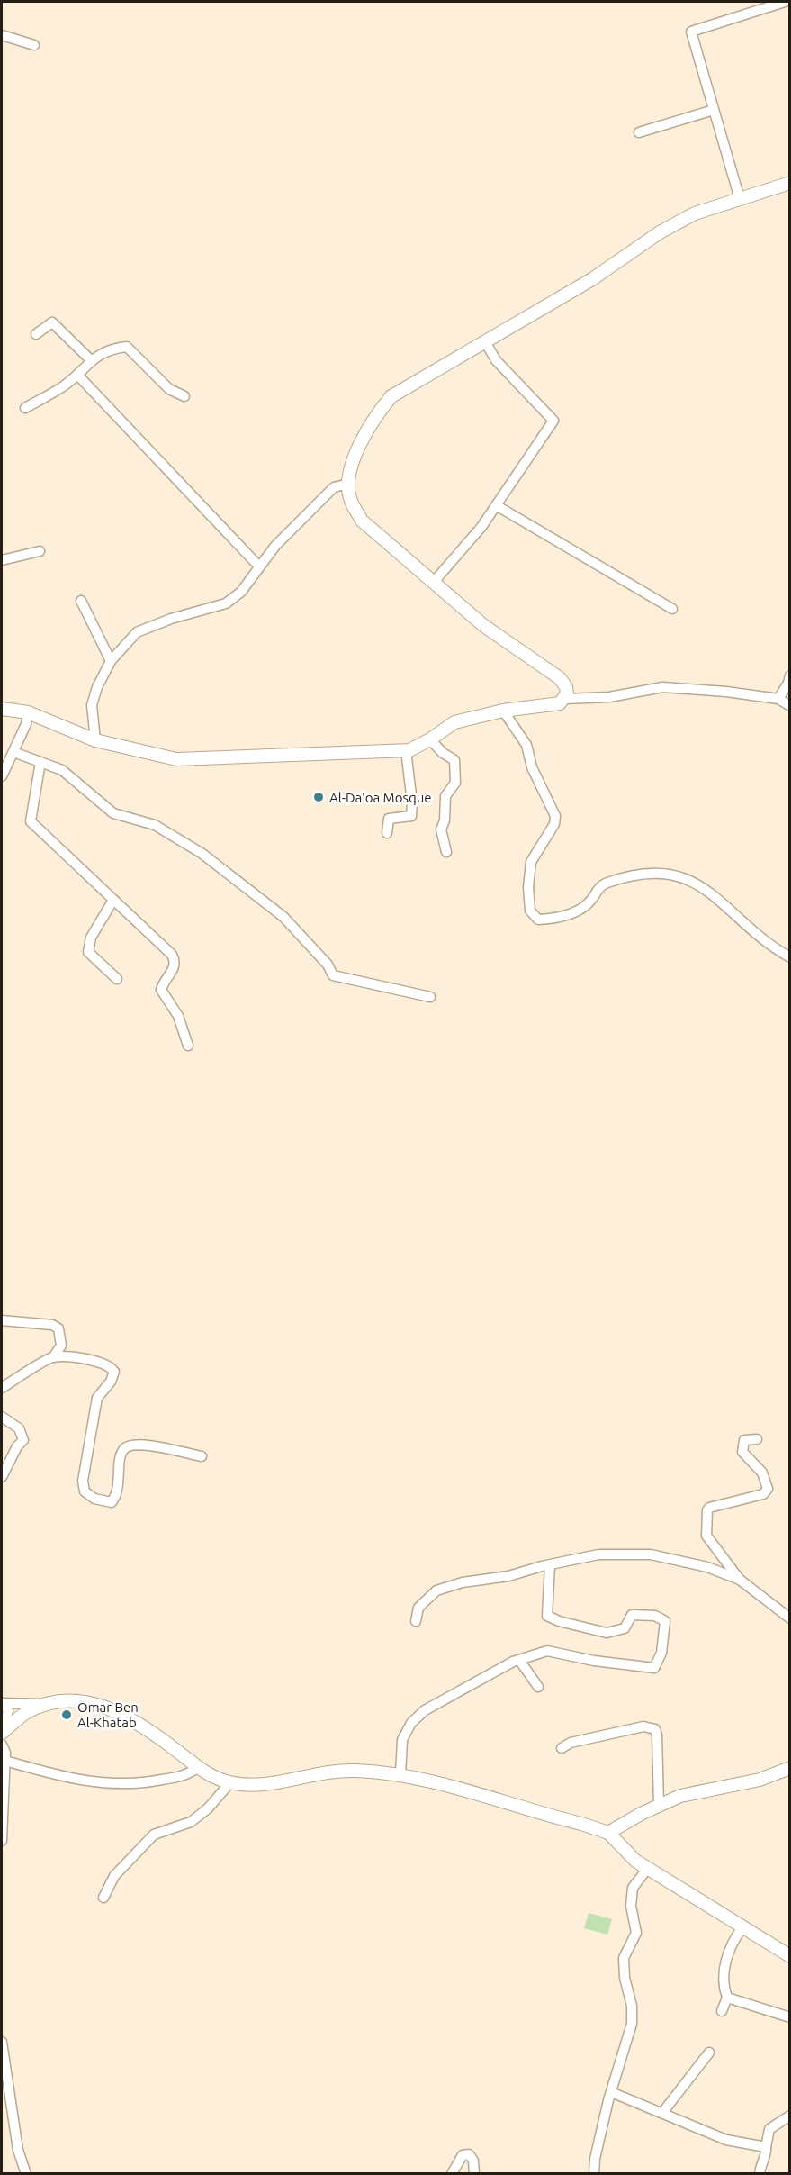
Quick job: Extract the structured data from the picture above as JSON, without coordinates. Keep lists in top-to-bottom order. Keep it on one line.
{"places":["Al-Da'oa Mosque","Omar Ben Al-Khatab"]}
